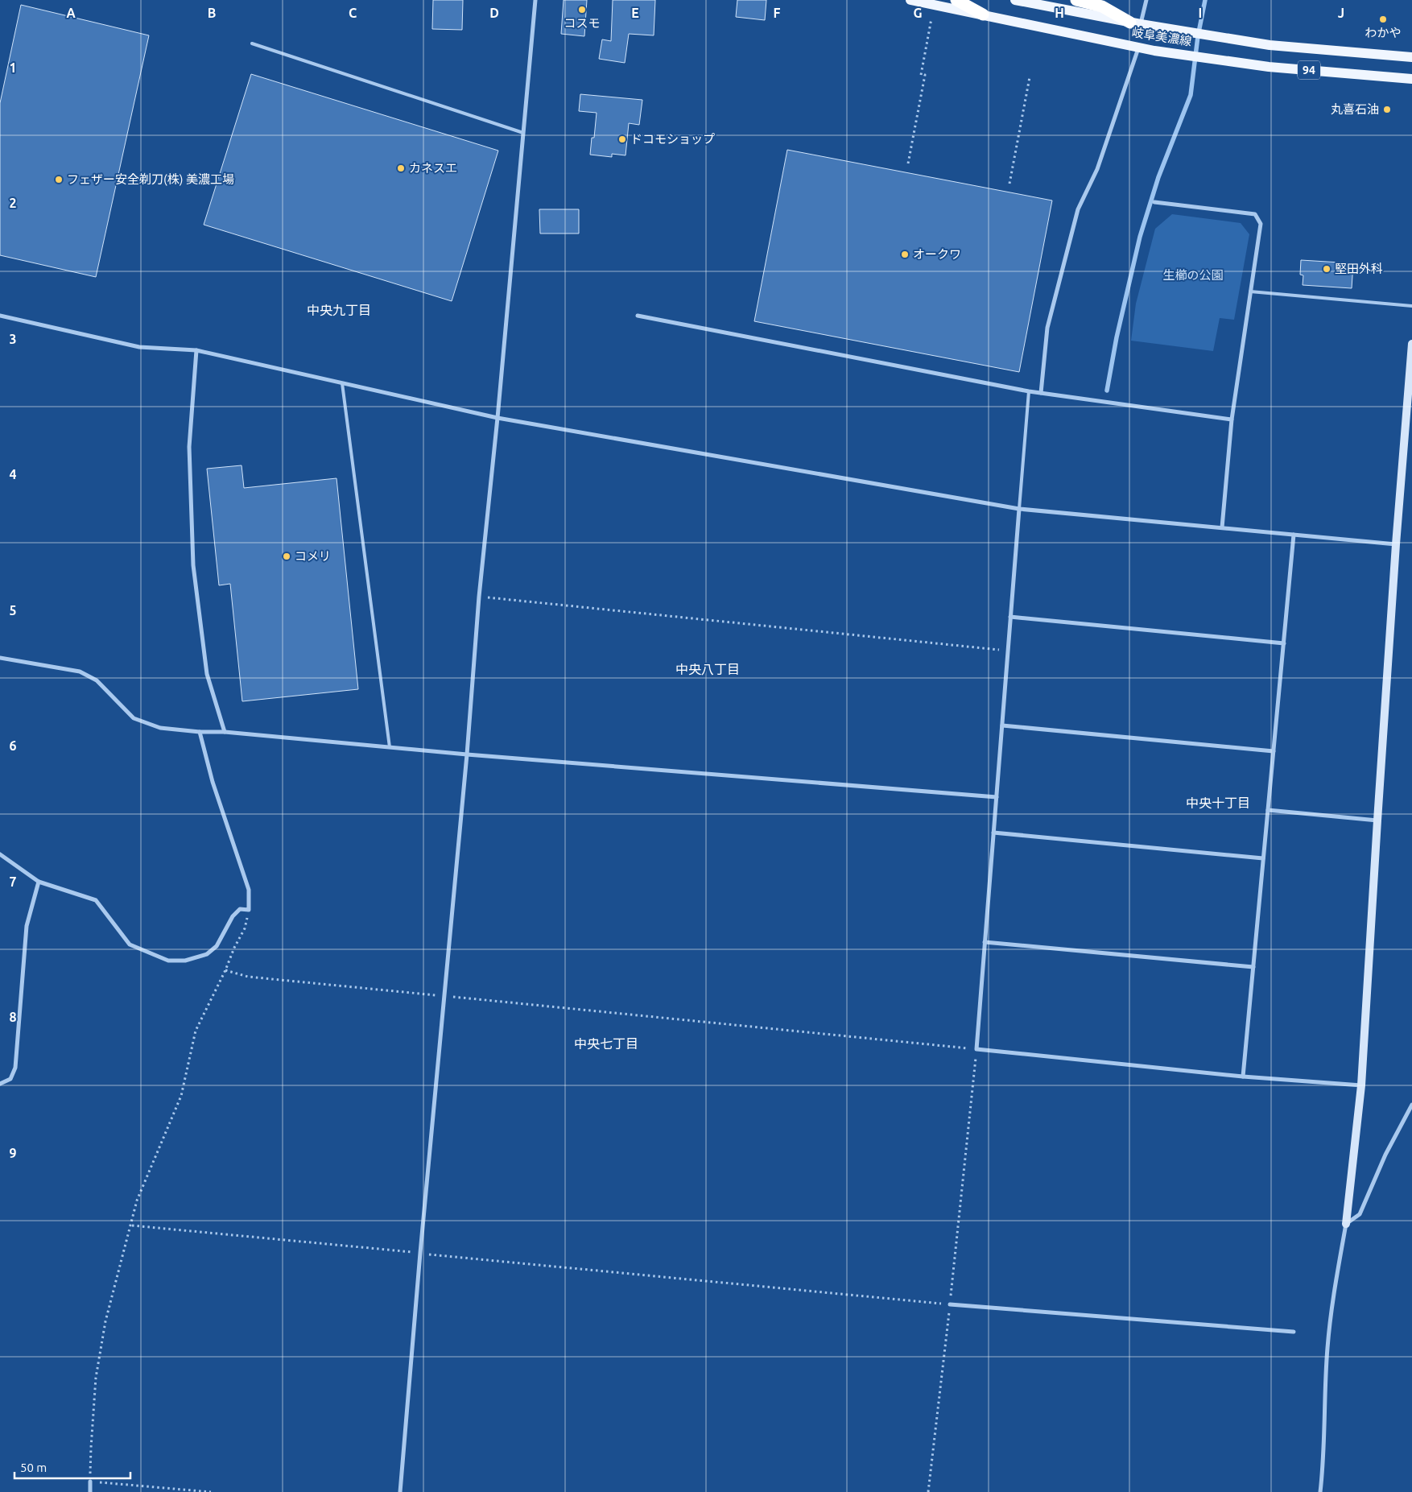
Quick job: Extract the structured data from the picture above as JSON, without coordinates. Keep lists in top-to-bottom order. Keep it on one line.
{"streets":{"main road":["岐阜美濃線","94"]},"districts":["中央九丁目","中央八丁目","中央十丁目","中央七丁目"],"parks":["生櫛の公園"],"places":["コスモ","わかや","丸喜石油","ドコモショップ","カネスエ","フェザー安全剃刀(株) 美濃工場","オークワ","堅田外科","コメリ"],"scale_bar":"50 m","grid":{"columns":["A","B","C","D","E","F","G","H","I","J"],"rows":["1","2","3","4","5","6","7","8","9"]}}
